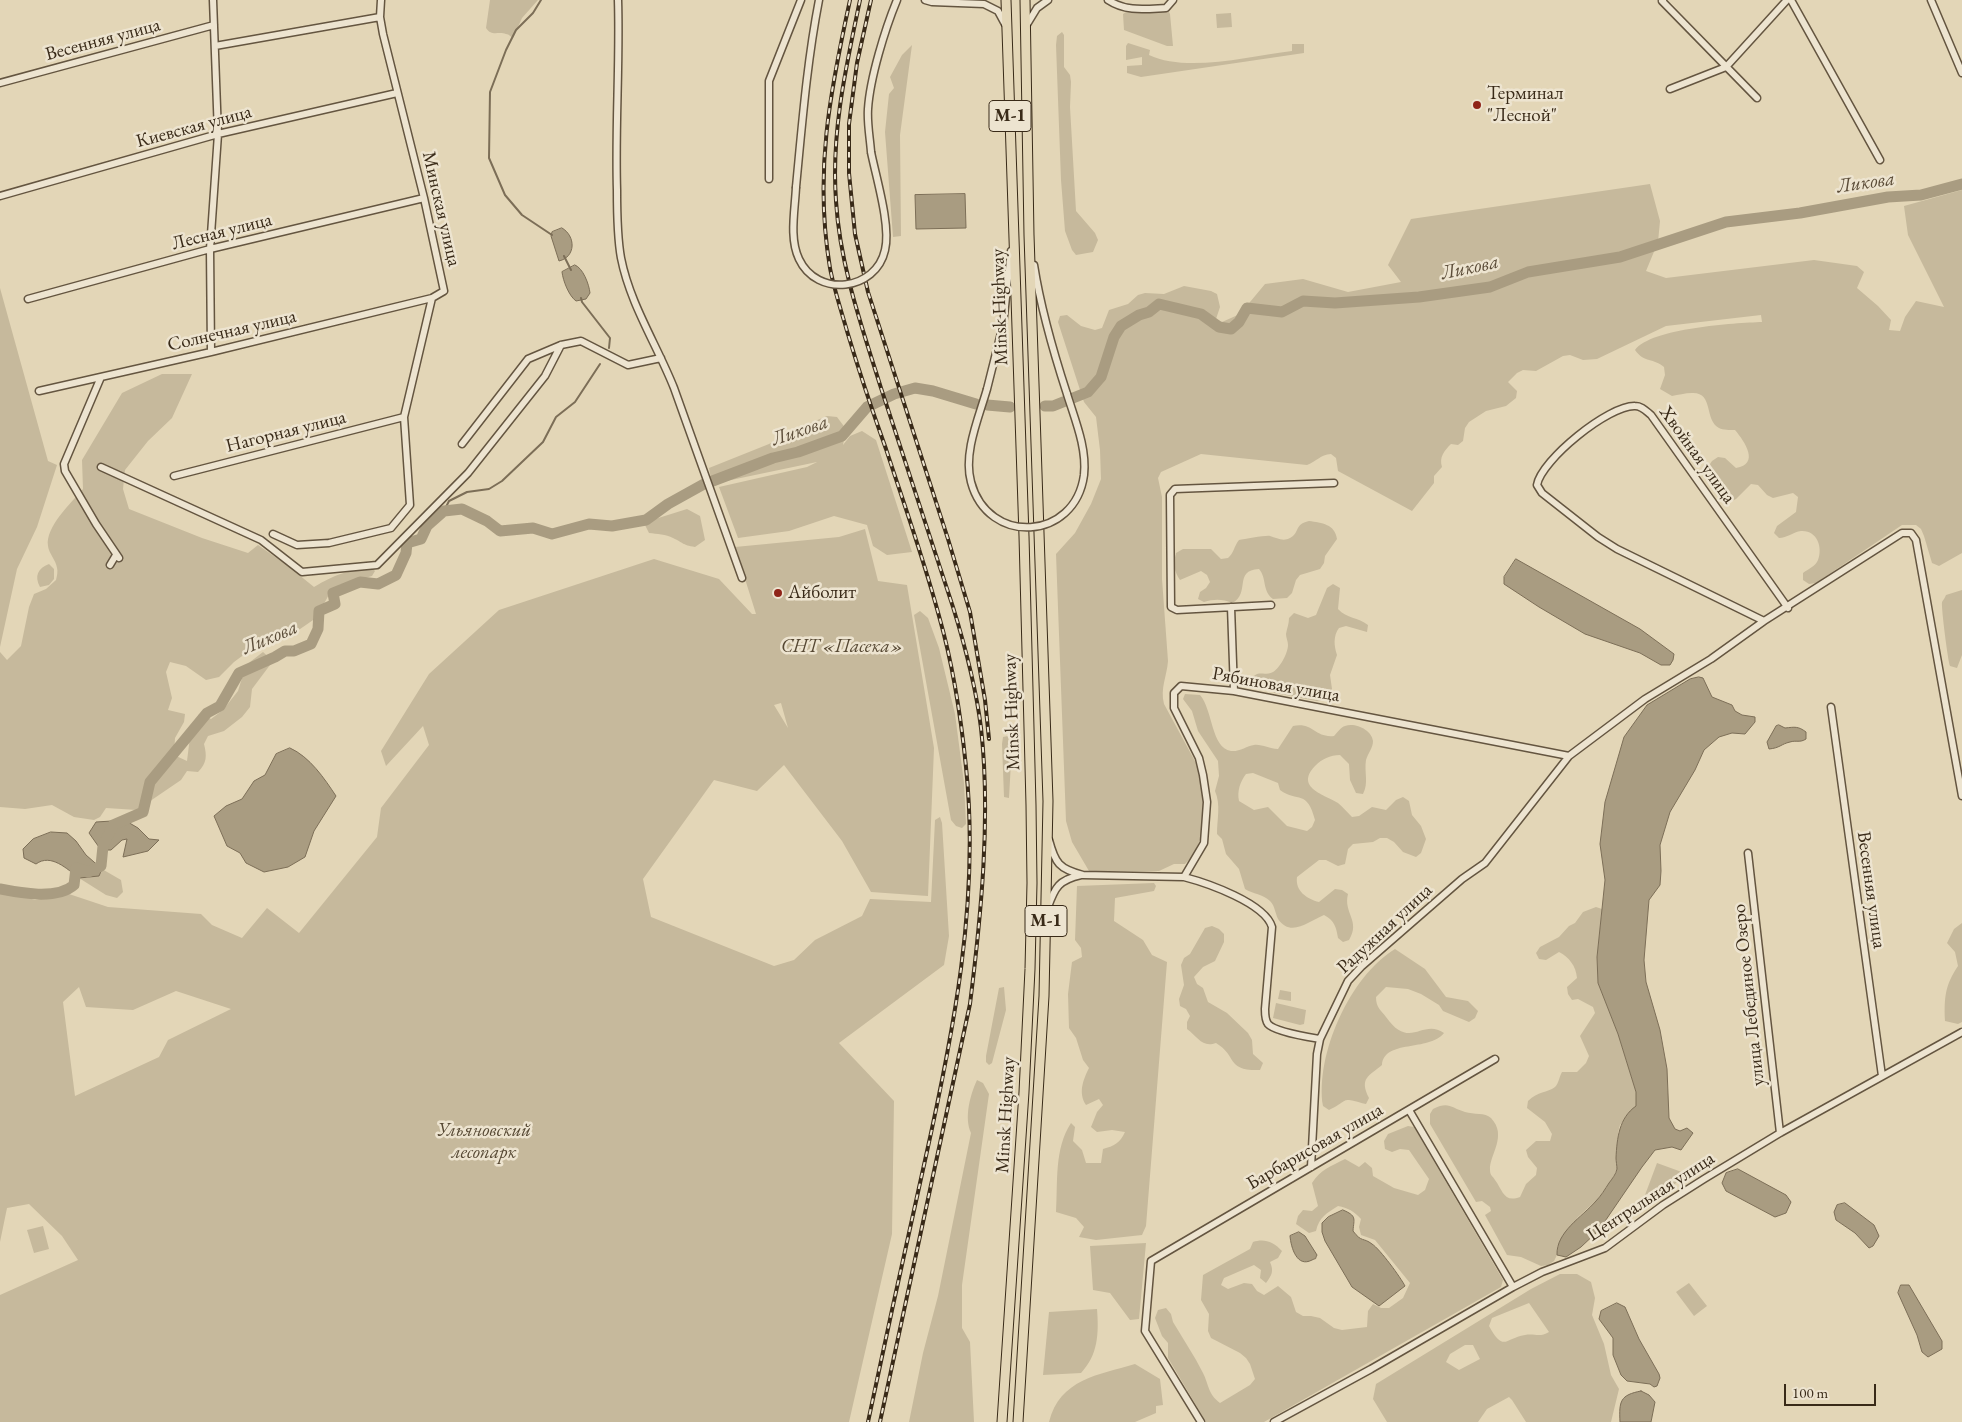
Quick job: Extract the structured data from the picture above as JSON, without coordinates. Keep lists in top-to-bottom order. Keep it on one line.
{"streets":{"highway":["М-1","Minsk Highway"],"street":["Весенняя улица","Киевская улица","Минская улица","Лесная улица","Солнечная улица","Нагорная улица","Хвойная улица","Рябиновая улица","Радужная улица","улица Лебединое Озеро","Барбарисовая улица","Центральная улица"]},"crossings":[["Весенняя улица","Центральная улица"],["Киевская улица","Минская улица"],["Минская улица","Лесная улица"],["Минская улица","Солнечная улица"],["Минская улица","Нагорная улица"],["Хвойная улица","Радужная улица"],["Рябиновая улица","Радужная улица"],["Радужная улица","Барбарисовая улица"],["улица Лебединое Озеро","Центральная улица"]],"water":["Ликова"],"parks":["СНТ «Пасека»","Ульяновский лесопарк"],"places":["Терминал \"Лесной\"","Айболит"],"scale_bar":"100 m"}
